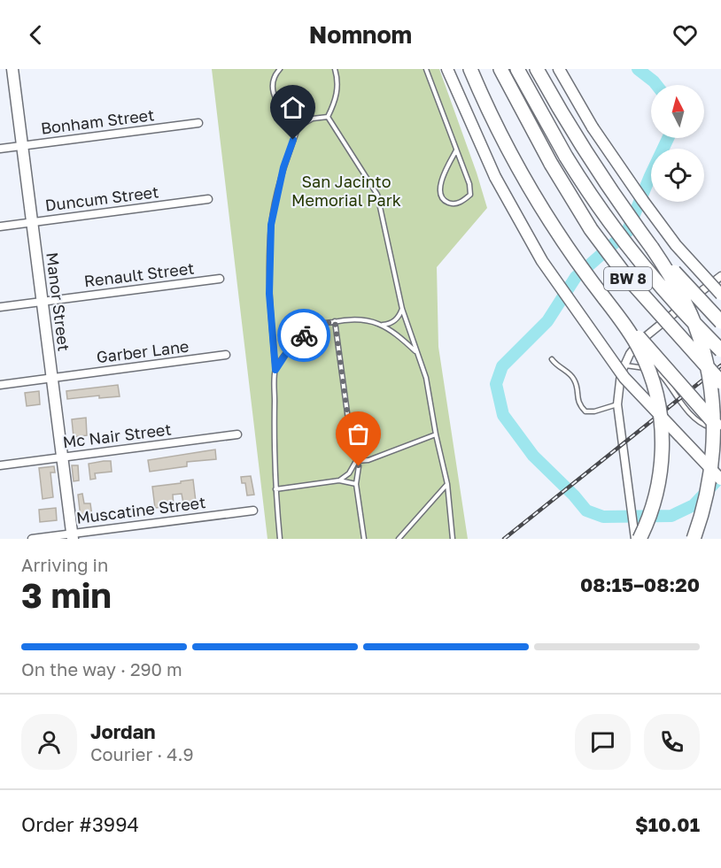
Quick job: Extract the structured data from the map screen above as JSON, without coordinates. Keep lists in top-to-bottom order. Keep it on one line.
{"streets":{"highway":["BW 8"],"main road":["Manor Street"],"street":["Bonham Street","Duncum Street","Renault Street","Garber Lane","Mc Nair Street","Muscatine Street"]},"crossings":[["Bonham Street","Manor Street"],["Duncum Street","Manor Street"],["Renault Street","Manor Street"],["Manor Street","Garber Lane"],["Manor Street","Mc Nair Street"],["Manor Street","Muscatine Street"]],"parks":["San Jacinto Memorial Park"],"north":"top","page":{"header":"Nomnom","heading":["3 min","Arriving in","08:15–08:20"],"panel":["Jordan","Courier · 4.9","Order #3994","$10.01"],"bar":"On the way · 290 m"}}
